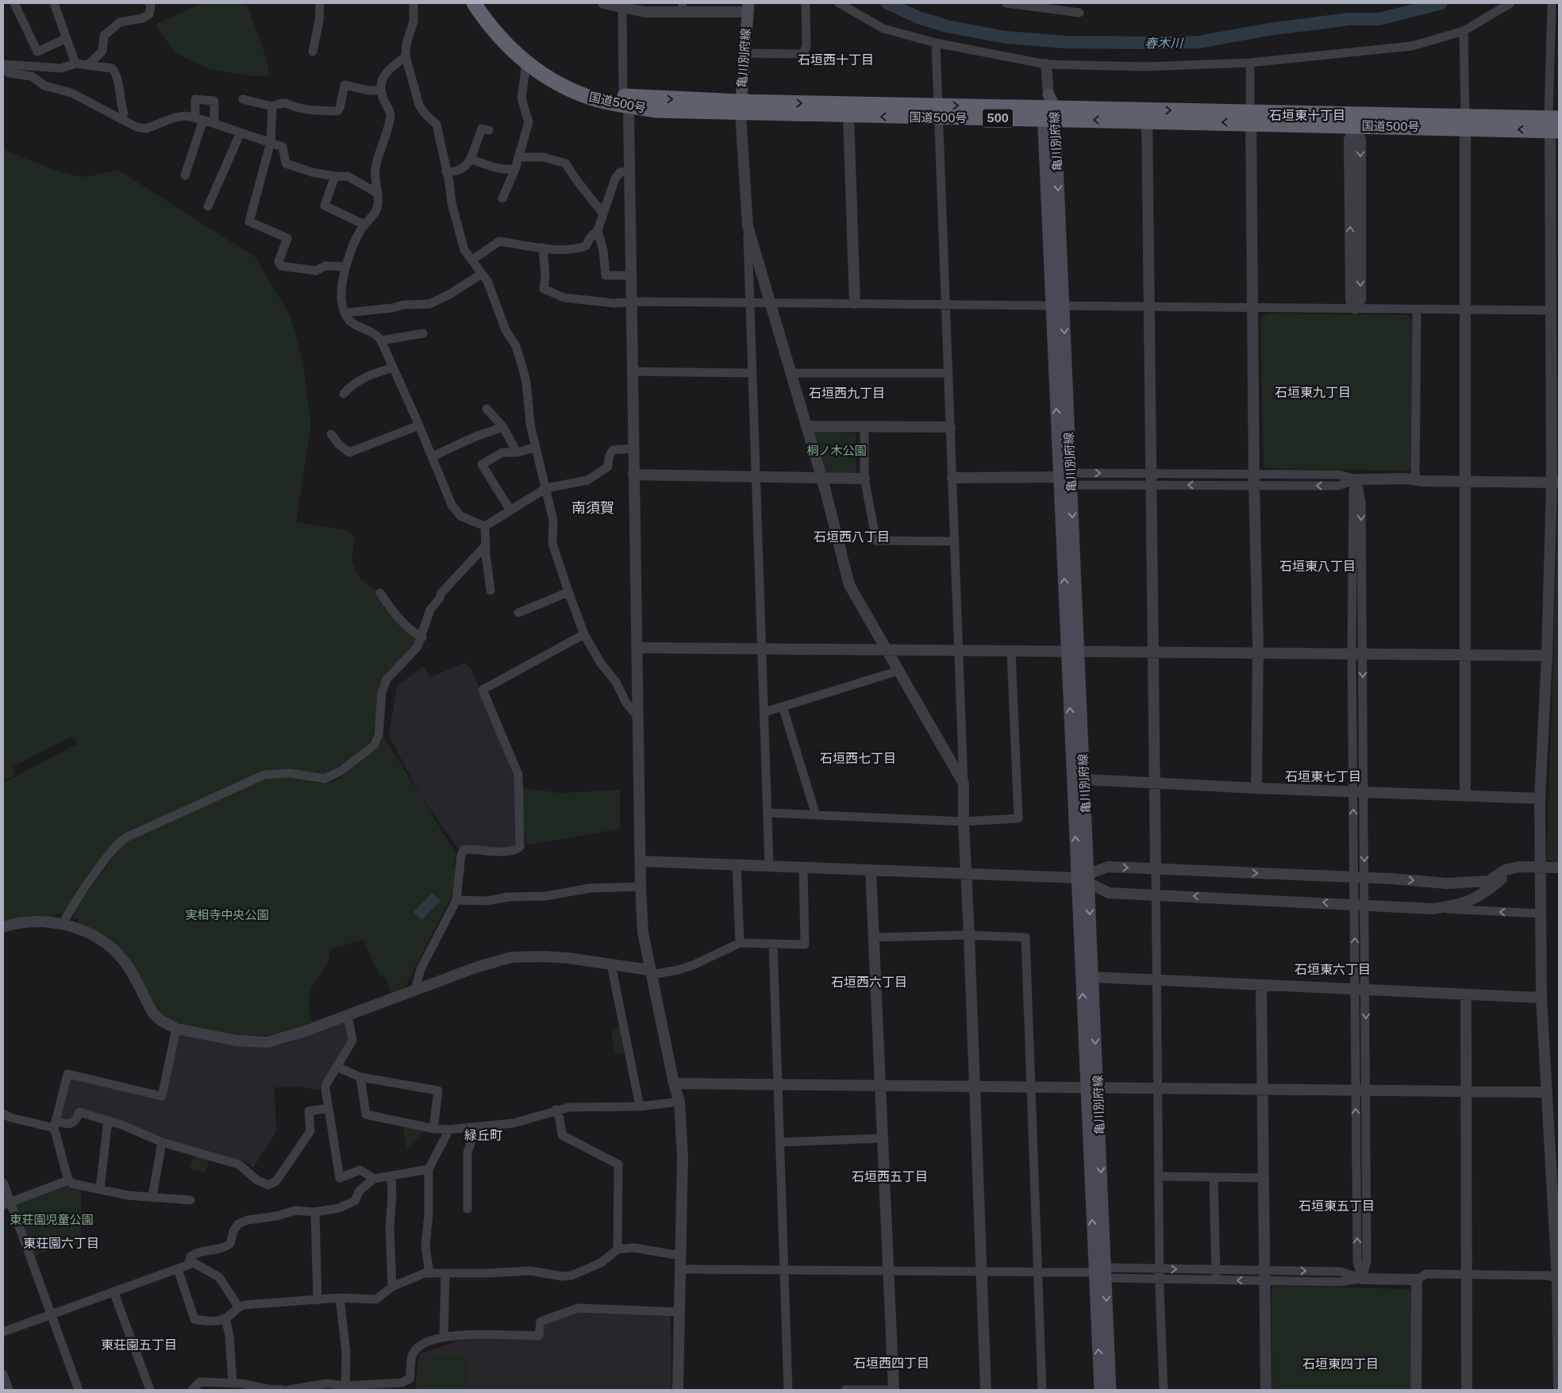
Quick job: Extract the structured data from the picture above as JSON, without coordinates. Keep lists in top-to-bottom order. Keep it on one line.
{"streets":{"highway":["国道500号","500"],"main road":["亀川別府線"]},"crossings":[["亀川別府線","国道500号"]],"districts":["石垣西十丁目","石垣東十丁目","石垣東九丁目","石垣西九丁目","南須賀","石垣西八丁目","石垣東八丁目","石垣西七丁目","石垣東七丁目","石垣東六丁目","石垣西六丁目","緑丘町","石垣西五丁目","石垣東五丁目","東荘園六丁目","東荘園五丁目","石垣西四丁目","石垣東四丁目"],"water":["春木川"],"parks":["桐ノ木公園","実相寺中央公園","東荘園児童公園"]}
